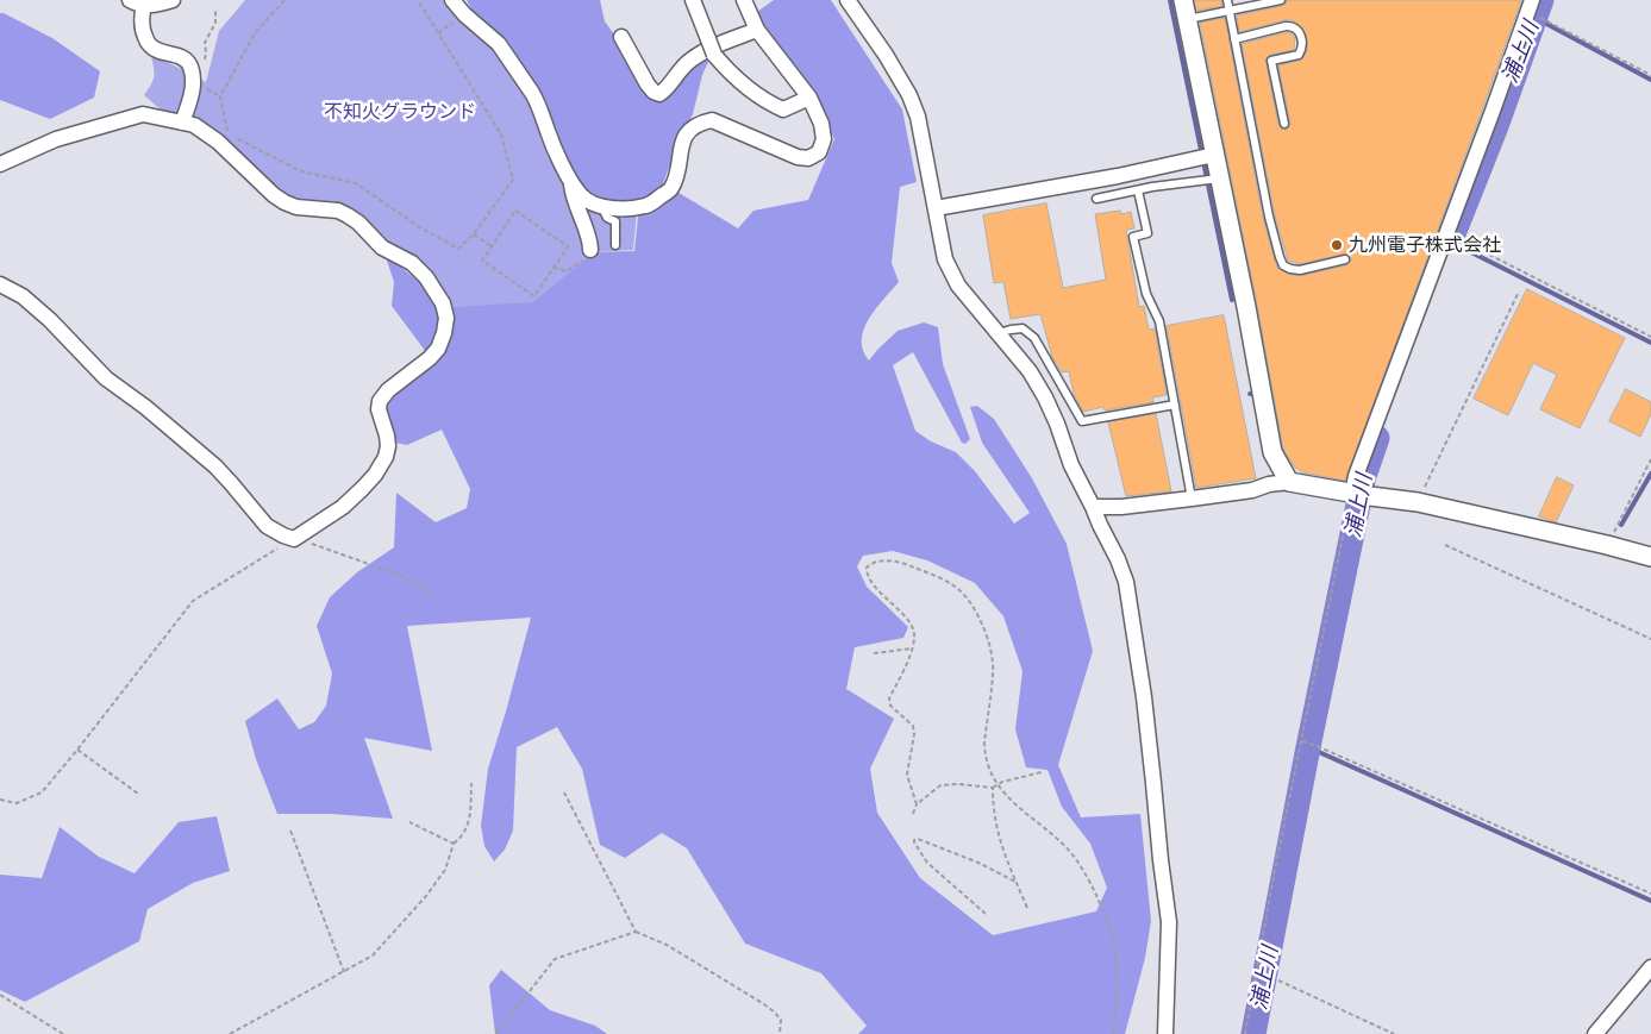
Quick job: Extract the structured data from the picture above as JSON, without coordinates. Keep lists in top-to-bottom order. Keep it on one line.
{"water":["浦上川"],"parks":["不知火グラウンド"],"places":["九州電子株式会社"]}
